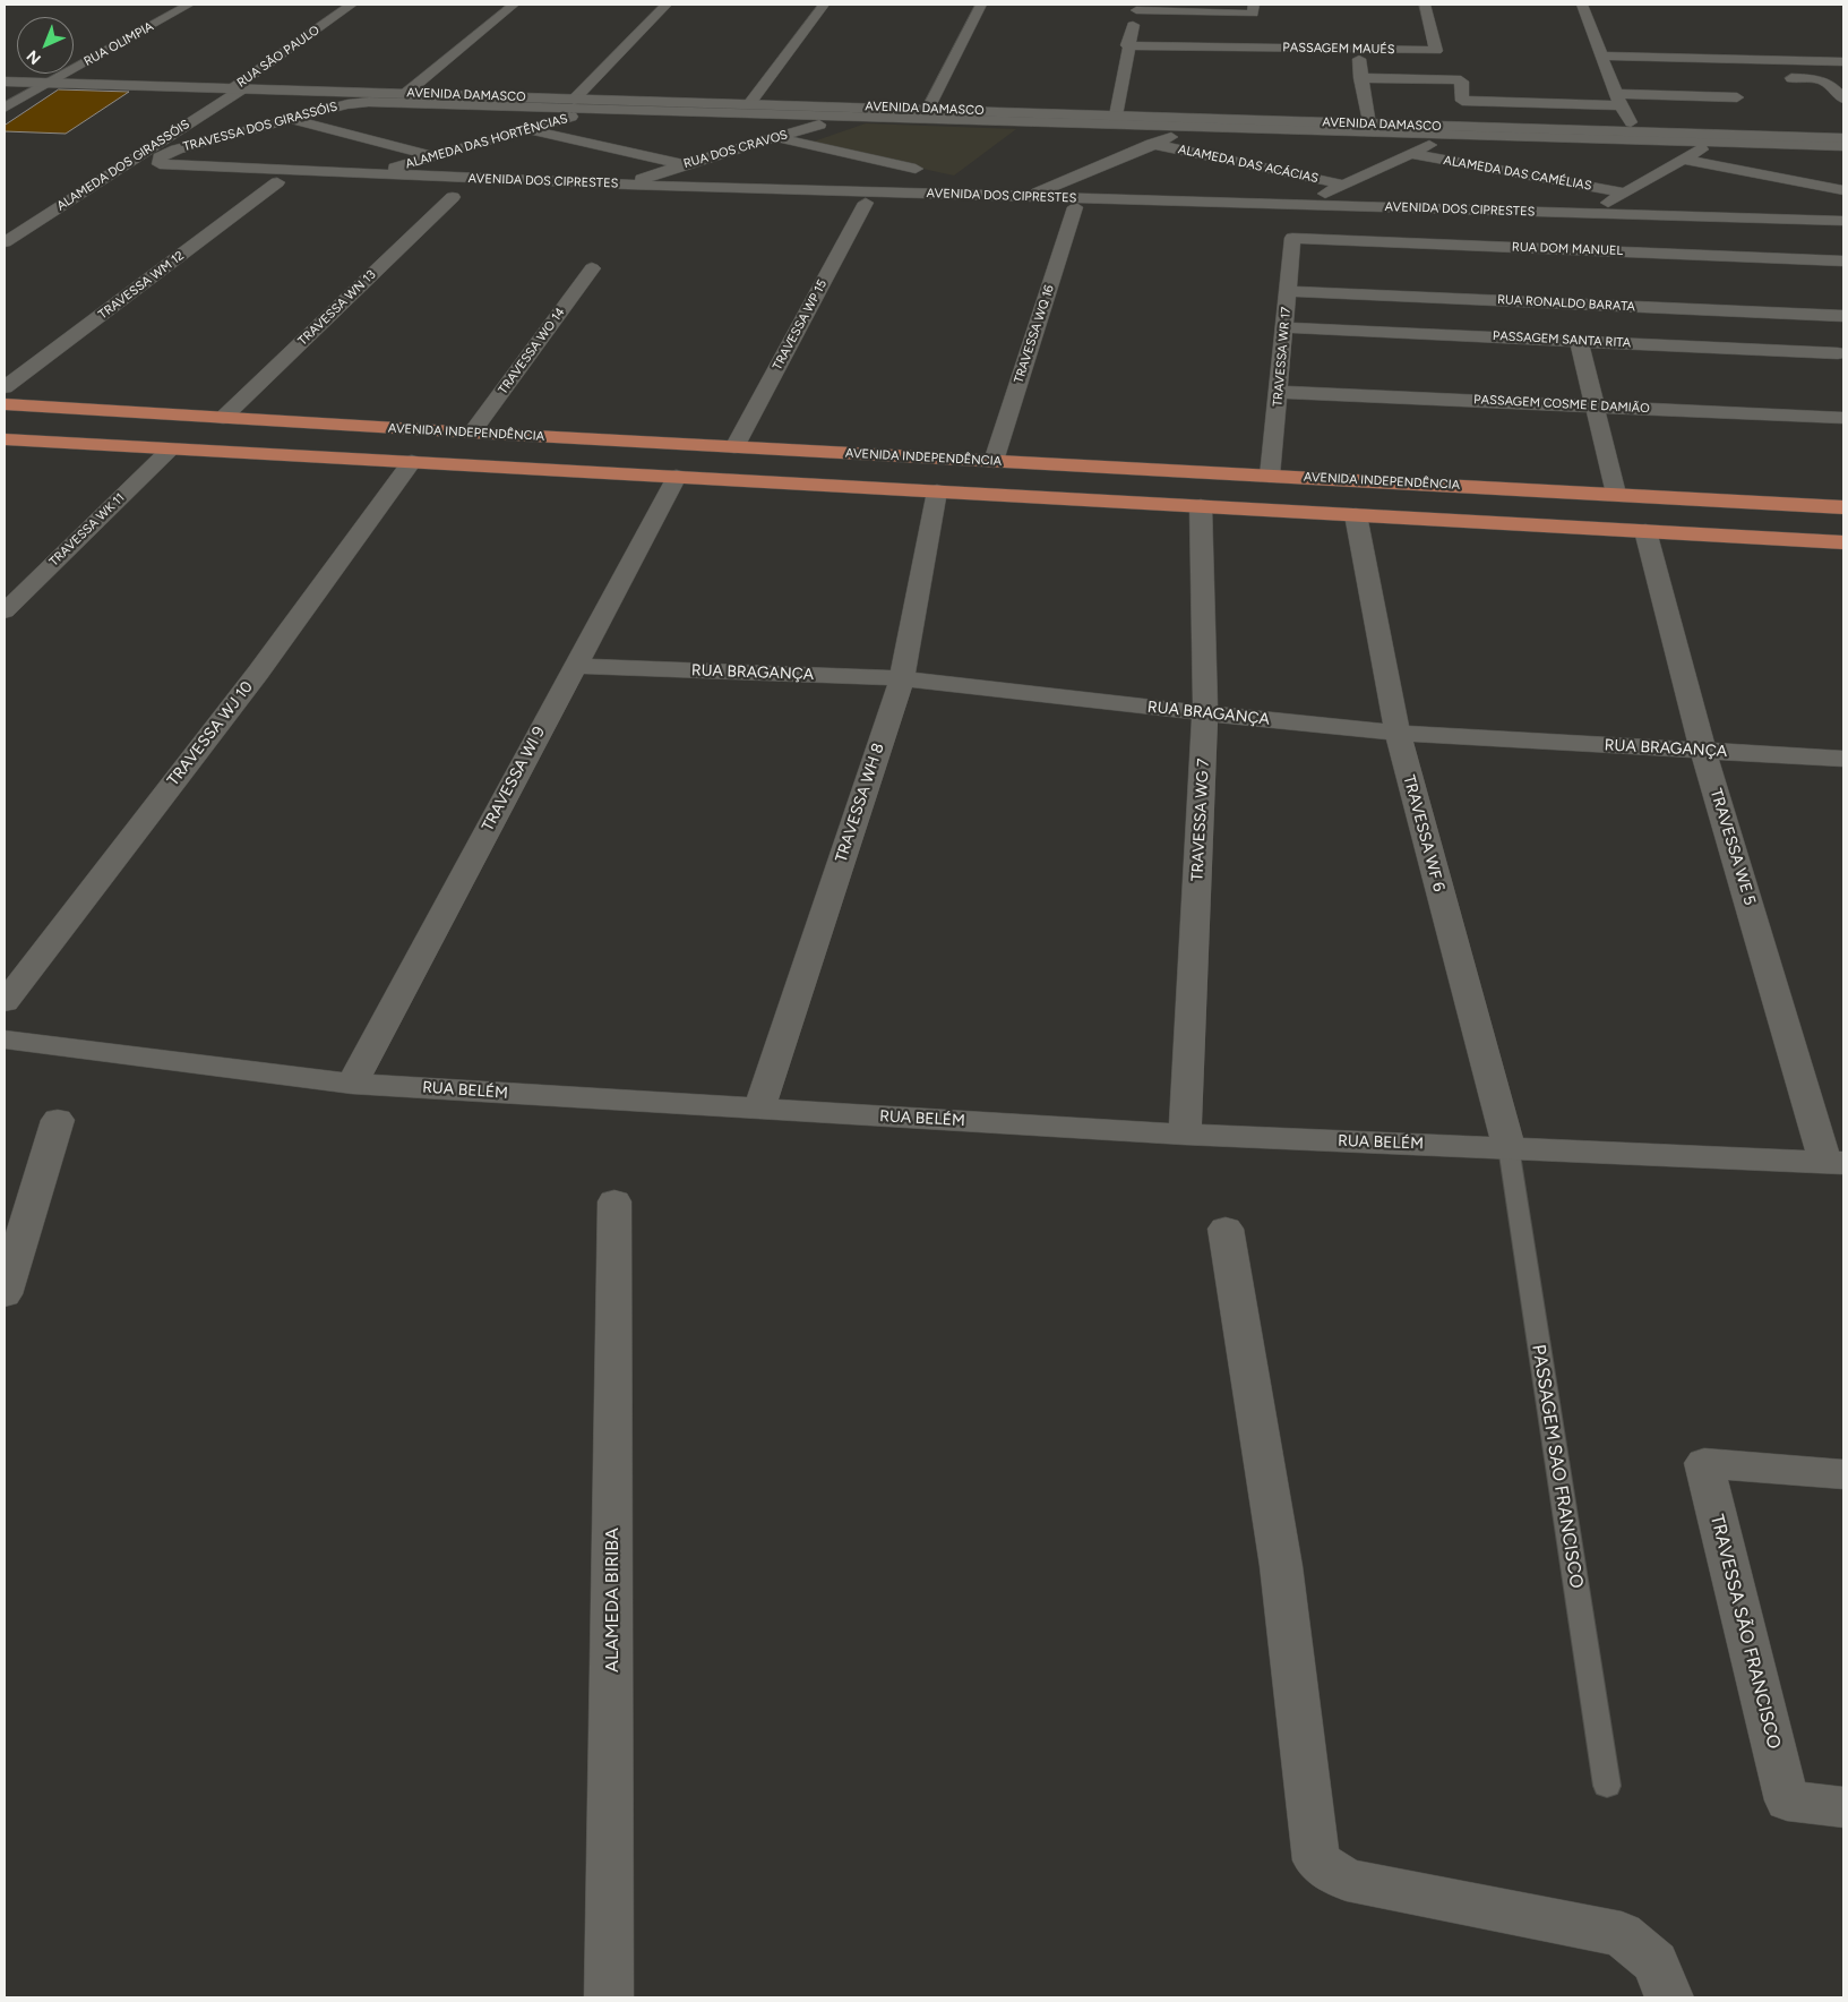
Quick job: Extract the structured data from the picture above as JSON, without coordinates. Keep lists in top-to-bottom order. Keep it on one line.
{"streets":{"main road":["AVENIDA INDEPENDÊNCIA"],"street":["RUA OLIMPIA","PASSAGEM MAUÉS","RUA SÃO PAULO","AVENIDA DAMASCO","TRAVESSA DOS GIRASSÓIS","ALAMEDA DAS HORTÊNCIAS","RUA DOS CRAVOS","ALAMEDA DAS ACÁCIAS","ALAMEDA DOS GIRASSÓIS","ALAMEDA DAS CAMÉLIAS","AVENIDA DOS CIPRESTES","RUA DOM MANUEL","TRAVESSA WM 12","RUA RONALDO BARATA","TRAVESSA WN 13","TRAVESSA WP 15","TRAVESSA WQ 16","PASSAGEM SANTA RITA","TRAVESSA WO 14","TRAVESSA WR 17","PASSAGEM COSME E DAMIÃO","TRAVESSA WK 11","RUA BRAGANÇA","TRAVESSA WJ 10","TRAVESSA WI 9","TRAVESSA WH 8","TRAVESSA WG 7","TRAVESSA WF 6","TRAVESSA WE 5","RUA BELÉM","ALAMEDA BIRIBA","TRAVESSA SÃO FRANCISCO"],"lane":["PASSAGEM SAO FRANCISCO"]},"crossings":[["RUA OLIMPIA","AVENIDA DAMASCO"],["RUA SÃO PAULO","AVENIDA DAMASCO"],["RUA SÃO PAULO","ALAMEDA DOS GIRASSÓIS"],["AVENIDA DAMASCO","TRAVESSA DOS GIRASSÓIS"],["AVENIDA DAMASCO","ALAMEDA DAS HORTÊNCIAS"],["AVENIDA DAMASCO","RUA DOS CRAVOS"],["AVENIDA DAMASCO","ALAMEDA DOS GIRASSÓIS"],["TRAVESSA DOS GIRASSÓIS","AVENIDA DOS CIPRESTES"],["ALAMEDA DAS HORTÊNCIAS","AVENIDA DOS CIPRESTES"],["RUA DOS CRAVOS","AVENIDA DOS CIPRESTES"],["RUA DOM MANUEL","TRAVESSA WR 17"],["RUA RONALDO BARATA","TRAVESSA WR 17"],["TRAVESSA WN 13","AVENIDA INDEPENDÊNCIA"],["TRAVESSA WP 15","AVENIDA INDEPENDÊNCIA"],["TRAVESSA WQ 16","AVENIDA INDEPENDÊNCIA"],["PASSAGEM SANTA RITA","TRAVESSA WR 17"],["TRAVESSA WO 14","AVENIDA INDEPENDÊNCIA"],["TRAVESSA WR 17","PASSAGEM COSME E DAMIÃO"],["TRAVESSA WR 17","AVENIDA INDEPENDÊNCIA"],["RUA BRAGANÇA","TRAVESSA WI 9"],["RUA BRAGANÇA","TRAVESSA WH 8"],["RUA BRAGANÇA","TRAVESSA WG 7"],["RUA BRAGANÇA","TRAVESSA WF 6"],["RUA BRAGANÇA","TRAVESSA WE 5"],["TRAVESSA WI 9","RUA BELÉM"],["TRAVESSA WH 8","RUA BELÉM"],["TRAVESSA WG 7","RUA BELÉM"],["TRAVESSA WF 6","RUA BELÉM"],["TRAVESSA WF 6","PASSAGEM SAO FRANCISCO"],["TRAVESSA WE 5","RUA BELÉM"],["RUA BELÉM","PASSAGEM SAO FRANCISCO"]],"north":"bottom left"}
